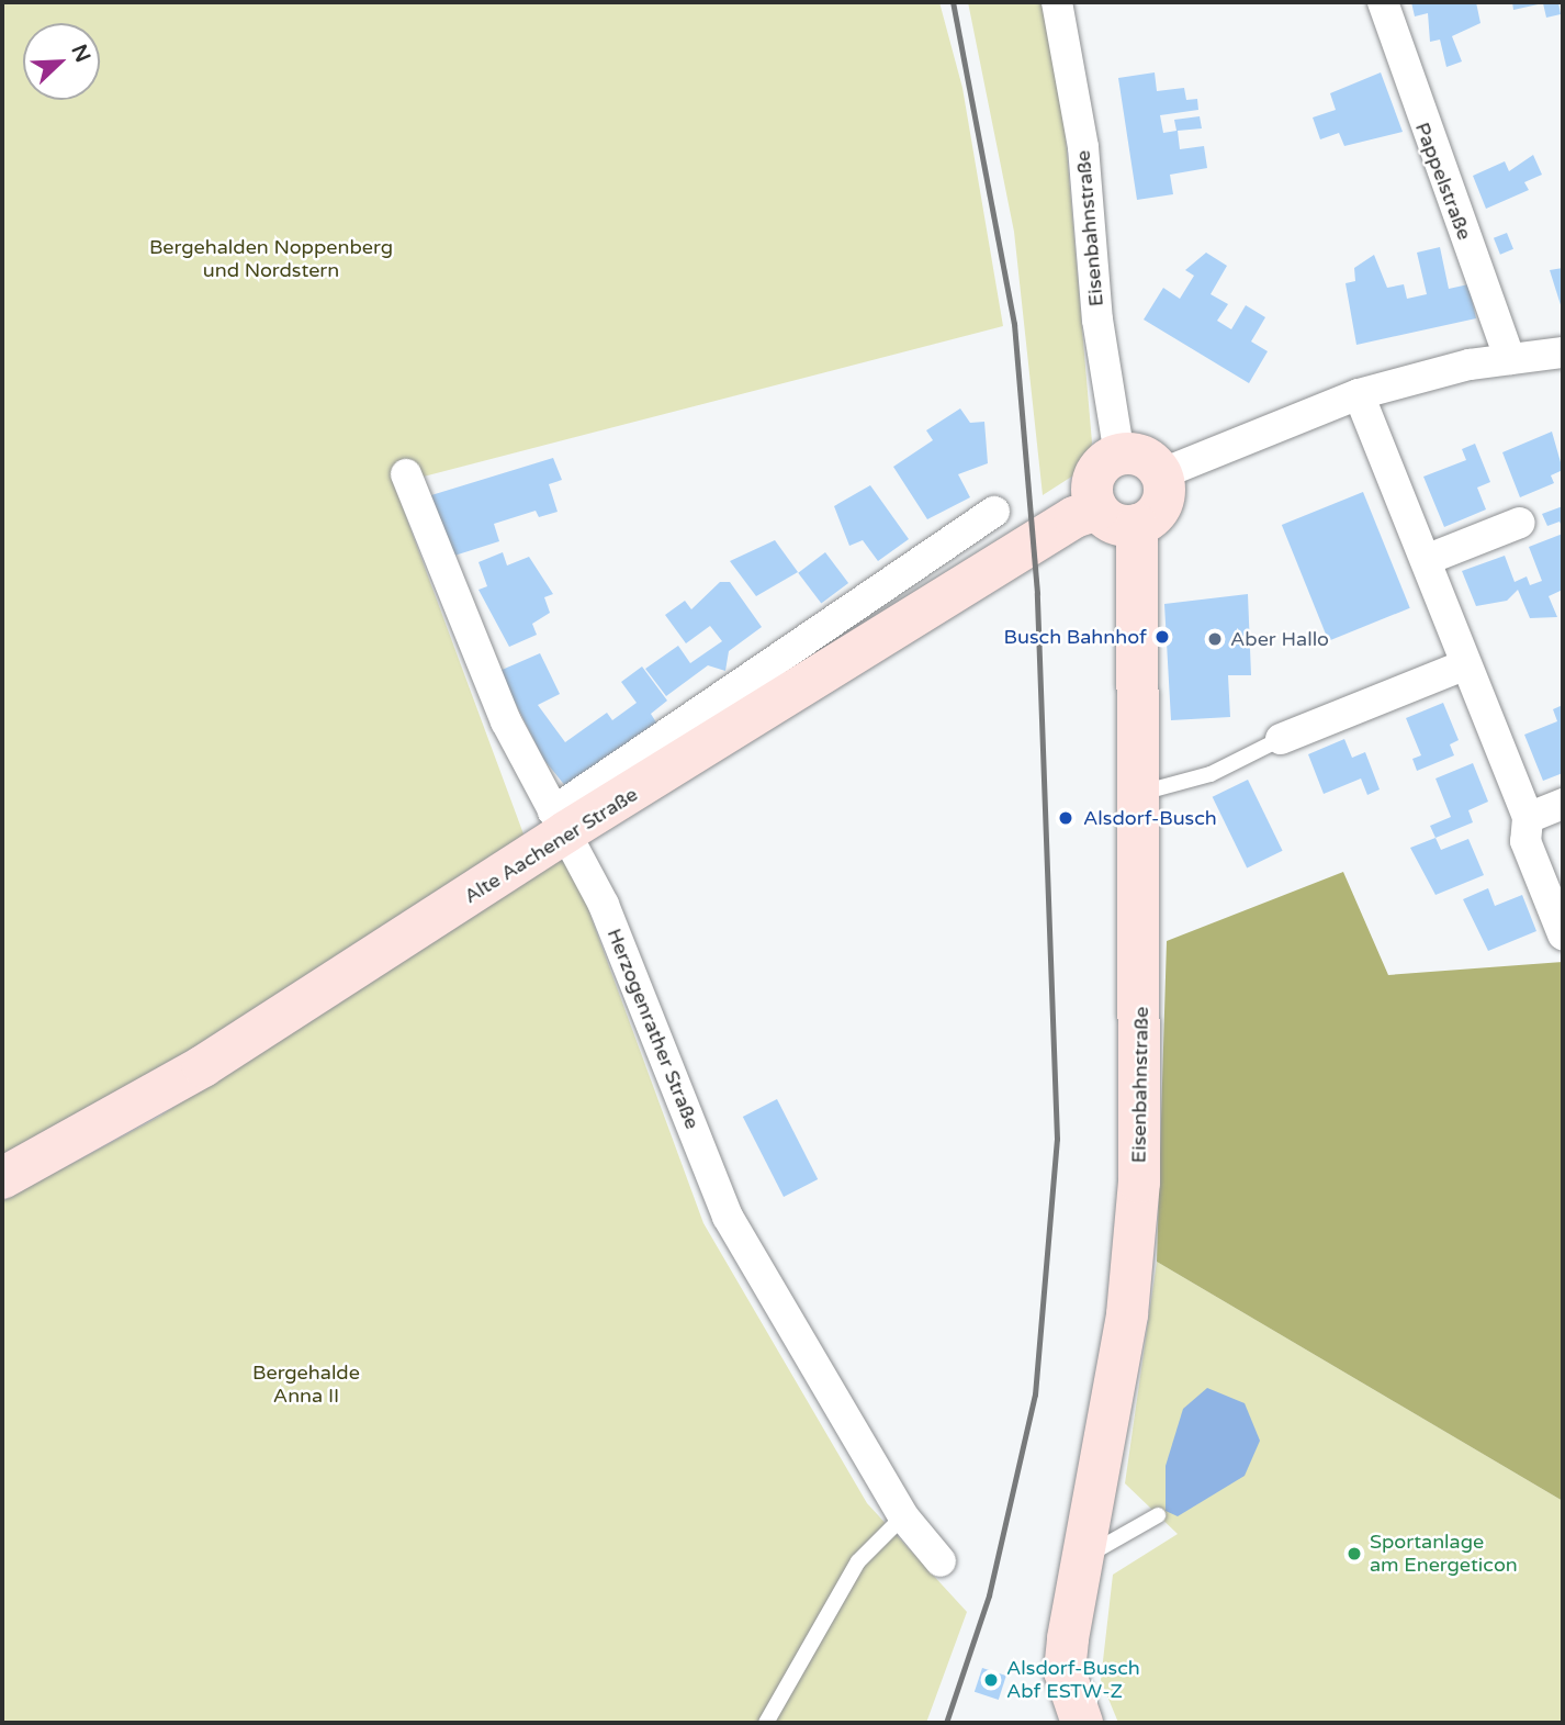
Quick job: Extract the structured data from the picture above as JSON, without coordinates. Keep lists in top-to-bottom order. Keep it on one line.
{"streets":{"street":["Pappelstraße","Eisenbahnstraße","Alte Aachener Straße","Herzogenrather Straße"]},"crossings":[["Eisenbahnstraße","Alte Aachener Straße"],["Alte Aachener Straße","Herzogenrather Straße"]],"parks":["Bergehalden Noppenberg und Nordstern","Bergehalde Anna II"],"places":["Busch Bahnhof","Aber Hallo","Alsdorf-Busch","Sportanlage am Energeticon","Alsdorf-Busch Abf ESTW-Z"],"north":"top right"}
